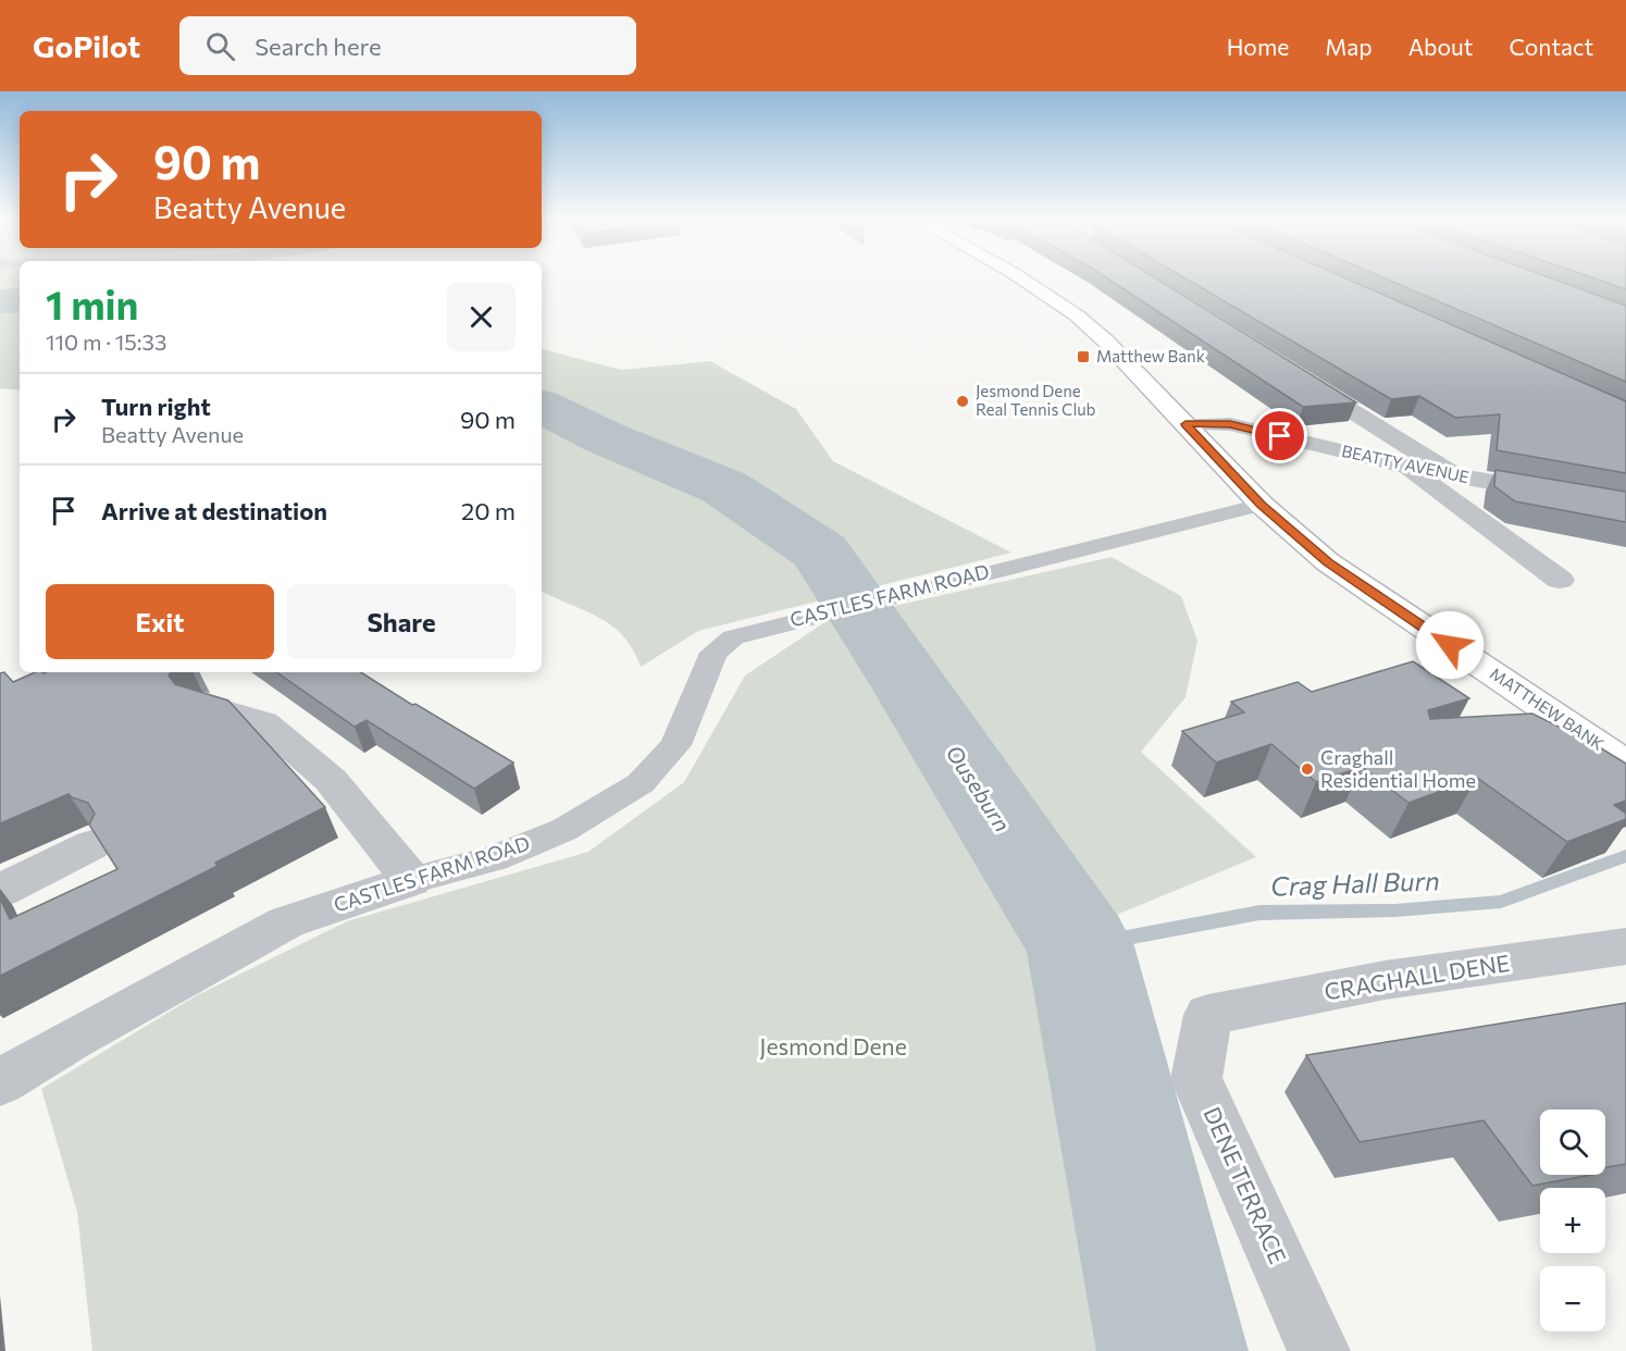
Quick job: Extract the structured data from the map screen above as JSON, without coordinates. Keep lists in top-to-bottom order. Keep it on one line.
{"streets":{"main road":["MATTHEW BANK"],"street":["BEATTY AVENUE","CASTLES FARM ROAD","CRAGHALL DENE","DENE TERRACE"]},"crossings":[["BEATTY AVENUE","MATTHEW BANK"],["CASTLES FARM ROAD","MATTHEW BANK"],["CRAGHALL DENE","DENE TERRACE"]],"water":["Ouseburn","Crag Hall Burn"],"parks":["Jesmond Dene"],"places":{"transit":["Matthew Bank"],"other":["Jesmond Dene Real Tennis Club","Craghall Residential Home"]},"page":{"header":"GoPilot","search":"Search here","nav":["Home","Map","About","Contact"],"turn":["90 m","Beatty Avenue"],"heading":["1 min","110 m · 15:33"],"list":[{"name":"Turn right","note":"Beatty Avenue","value":"90 m"},{"name":"Arrive at destination","value":"20 m"}],"buttons":["Exit","Share"],"map_buttons":["+","−"]}}
